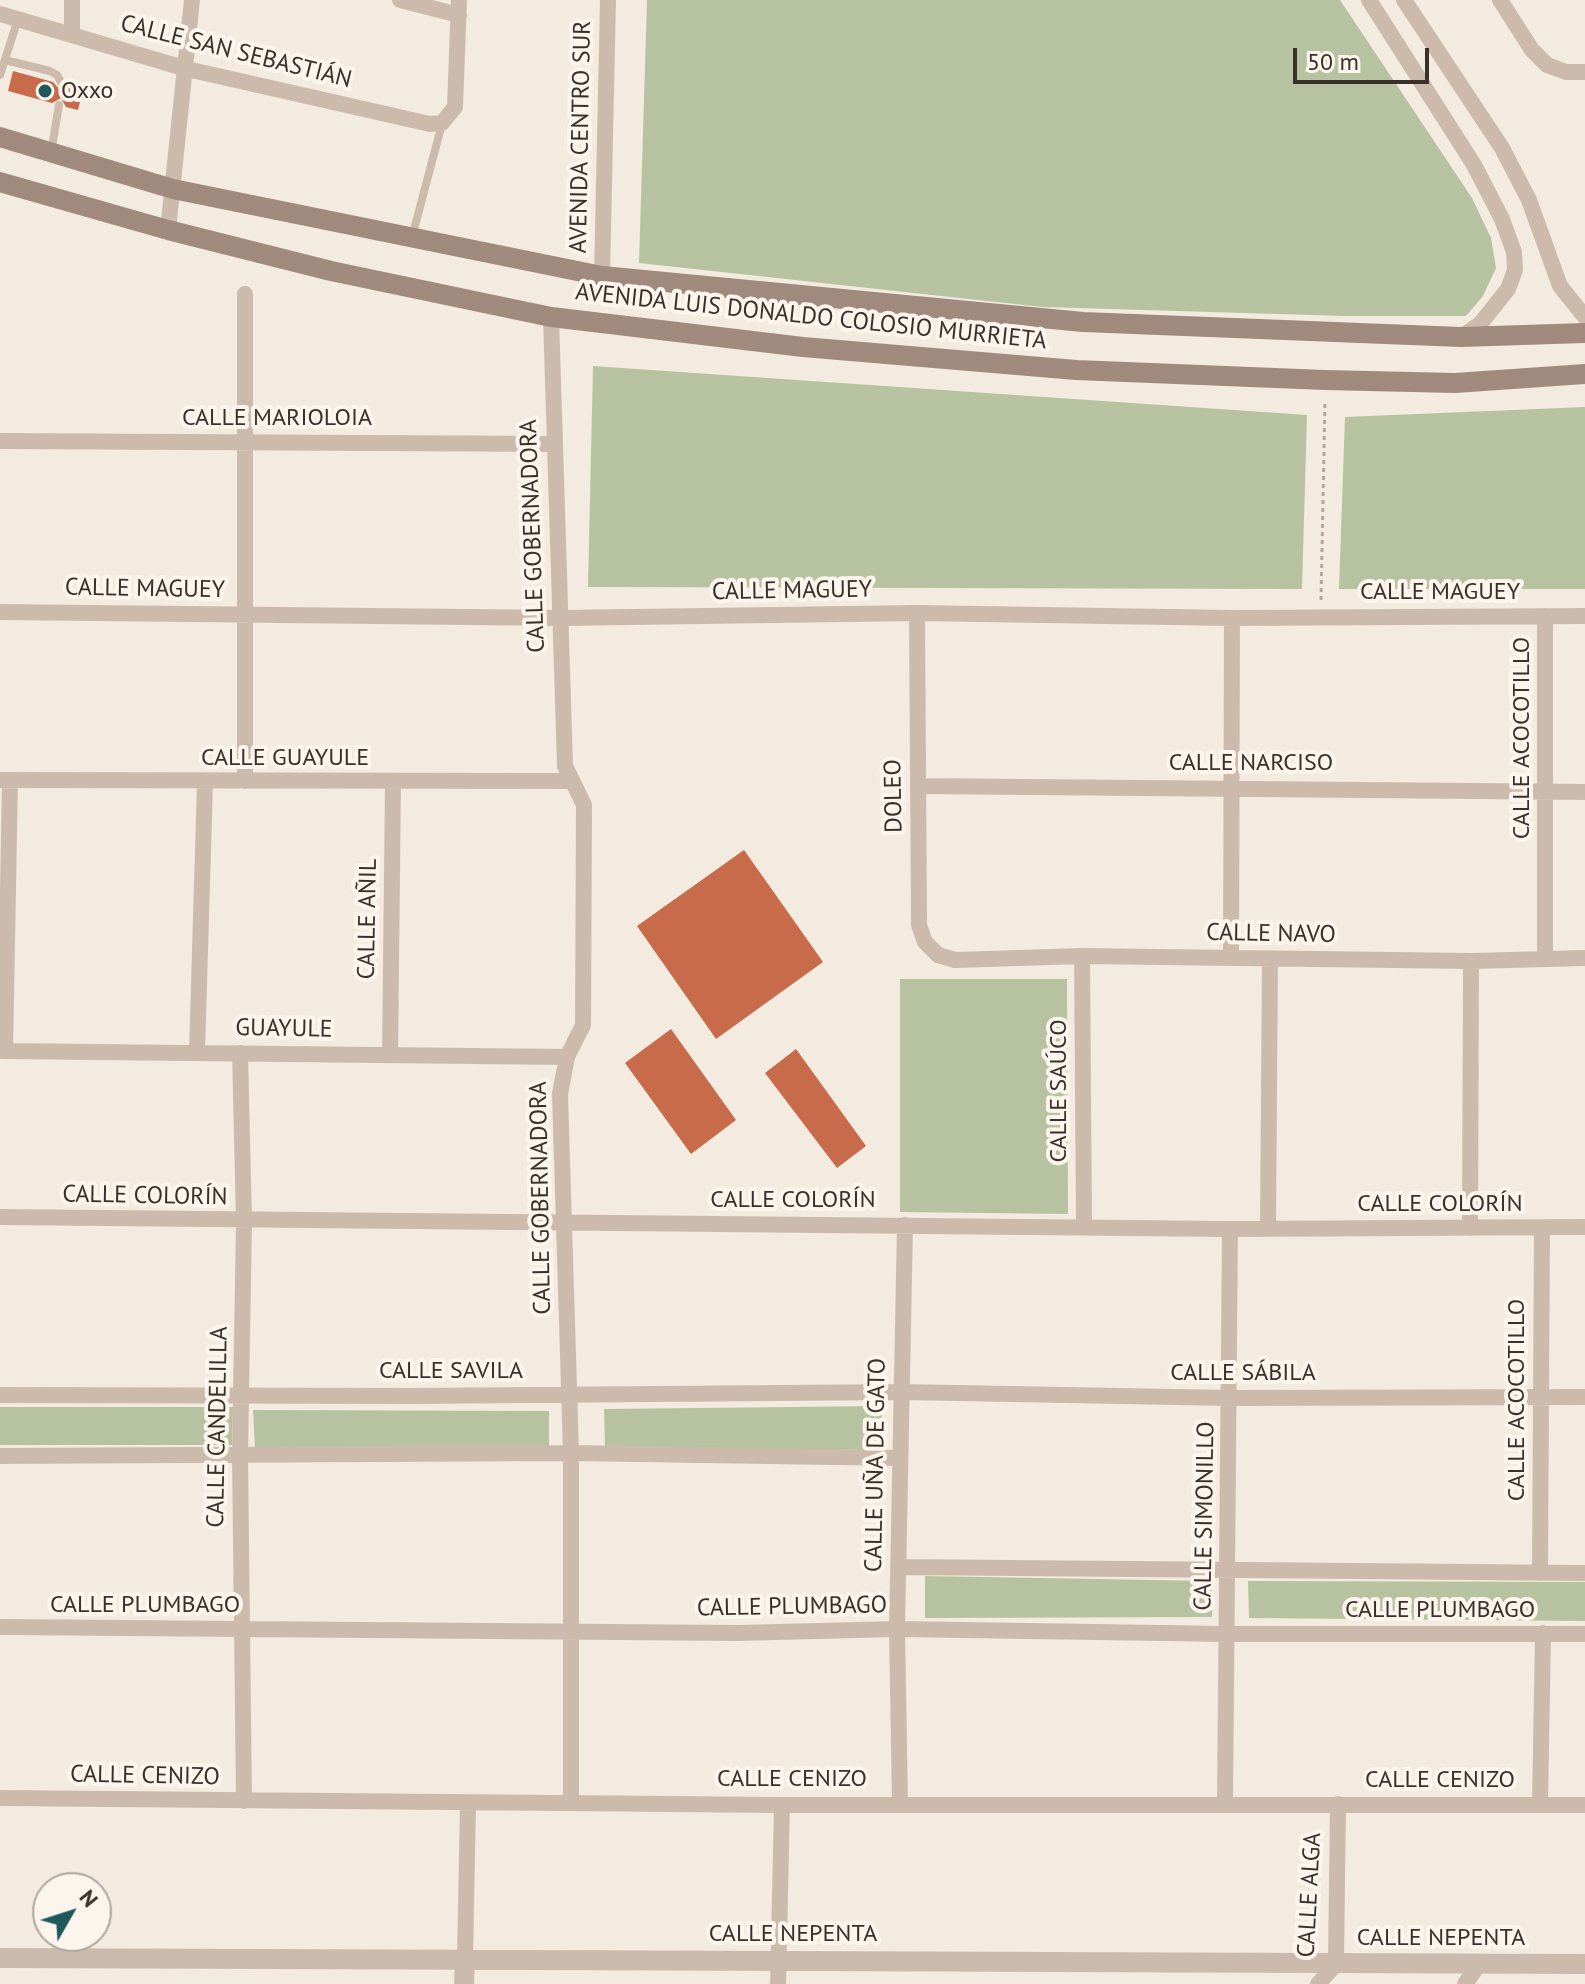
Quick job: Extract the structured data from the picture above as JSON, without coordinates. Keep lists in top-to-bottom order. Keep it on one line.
{"streets":{"main road":["AVENIDA LUIS DONALDO COLOSIO MURRIETA"],"street":["CALLE SAN SEBASTIÁN","AVENIDA CENTRO SUR","CALLE MARIOLOIA","CALLE GOBERNADORA","CALLE MAGUEY","CALLE ACOCOTILLO","CALLE GUAYULE","CALLE NARCISO","DOLEO","CALLE AÑIL","CALLE NAVO","GUAYULE","CALLE SAÚCO","CALLE COLORÍN","CALLE SAVILA","CALLE SÁBILA","CALLE CANDELILLA","CALLE UÑA DE GATO","CALLE SIMONILLO","CALLE PLUMBAGO","CALLE CENIZO","CALLE ALGA","CALLE NEPENTA"]},"crossings":[["AVENIDA CENTRO SUR","AVENIDA LUIS DONALDO COLOSIO MURRIETA"],["AVENIDA LUIS DONALDO COLOSIO MURRIETA","CALLE GOBERNADORA"],["CALLE MARIOLOIA","CALLE GOBERNADORA"],["CALLE GOBERNADORA","CALLE MAGUEY"],["CALLE GOBERNADORA","CALLE GUAYULE"],["CALLE GOBERNADORA","GUAYULE"],["CALLE GOBERNADORA","CALLE COLORÍN"],["CALLE GOBERNADORA","CALLE SAVILA"],["CALLE GOBERNADORA","CALLE PLUMBAGO"],["CALLE GOBERNADORA","CALLE CENIZO"],["CALLE MAGUEY","CALLE ACOCOTILLO"],["CALLE MAGUEY","DOLEO"],["CALLE ACOCOTILLO","CALLE NARCISO"],["CALLE ACOCOTILLO","CALLE NAVO"],["CALLE ACOCOTILLO","CALLE COLORÍN"],["CALLE ACOCOTILLO","CALLE SÁBILA"],["CALLE ACOCOTILLO","CALLE PLUMBAGO"],["CALLE GUAYULE","CALLE AÑIL"],["CALLE NARCISO","DOLEO"],["DOLEO","CALLE NAVO"],["CALLE AÑIL","GUAYULE"],["CALLE NAVO","CALLE SAÚCO"],["GUAYULE","CALLE CANDELILLA"],["CALLE SAÚCO","CALLE COLORÍN"],["CALLE COLORÍN","CALLE CANDELILLA"],["CALLE COLORÍN","CALLE UÑA DE GATO"],["CALLE COLORÍN","CALLE SIMONILLO"],["CALLE SAVILA","CALLE SÁBILA"],["CALLE SAVILA","CALLE CANDELILLA"],["CALLE SAVILA","CALLE UÑA DE GATO"],["CALLE SÁBILA","CALLE UÑA DE GATO"],["CALLE SÁBILA","CALLE SIMONILLO"],["CALLE CANDELILLA","CALLE PLUMBAGO"],["CALLE CANDELILLA","CALLE CENIZO"],["CALLE UÑA DE GATO","CALLE PLUMBAGO"],["CALLE UÑA DE GATO","CALLE CENIZO"],["CALLE SIMONILLO","CALLE PLUMBAGO"],["CALLE SIMONILLO","CALLE CENIZO"],["CALLE CENIZO","CALLE ALGA"],["CALLE ALGA","CALLE NEPENTA"]],"places":["Oxxo"],"scale_bar":"50 m","north":"top right"}
